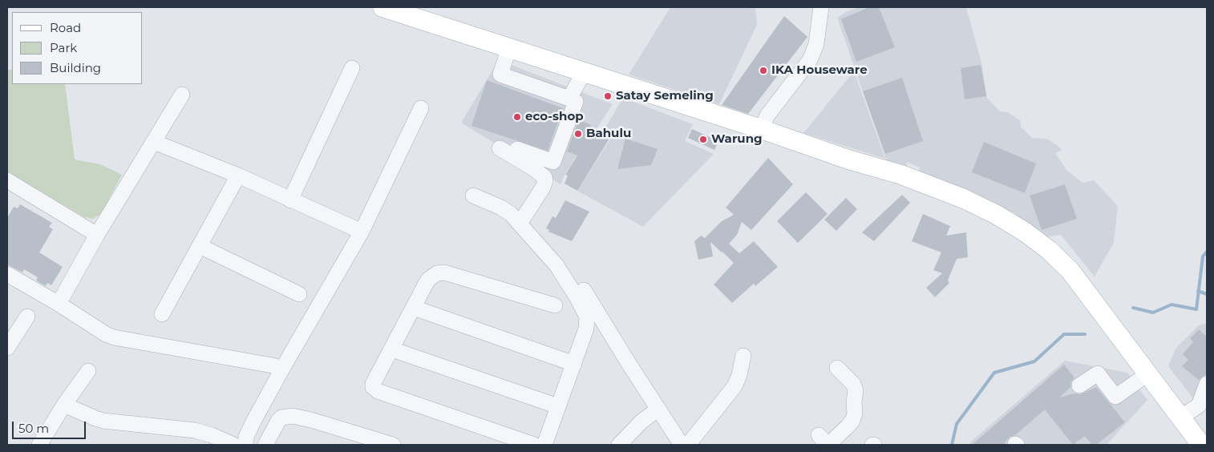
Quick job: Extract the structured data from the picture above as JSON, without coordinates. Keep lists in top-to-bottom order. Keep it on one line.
{"places":["IKA Houseware","Satay Semeling","eco-shop","Bahulu","Warung"],"legend":["Road","Park","Building"],"scale_bar":"50 m"}
